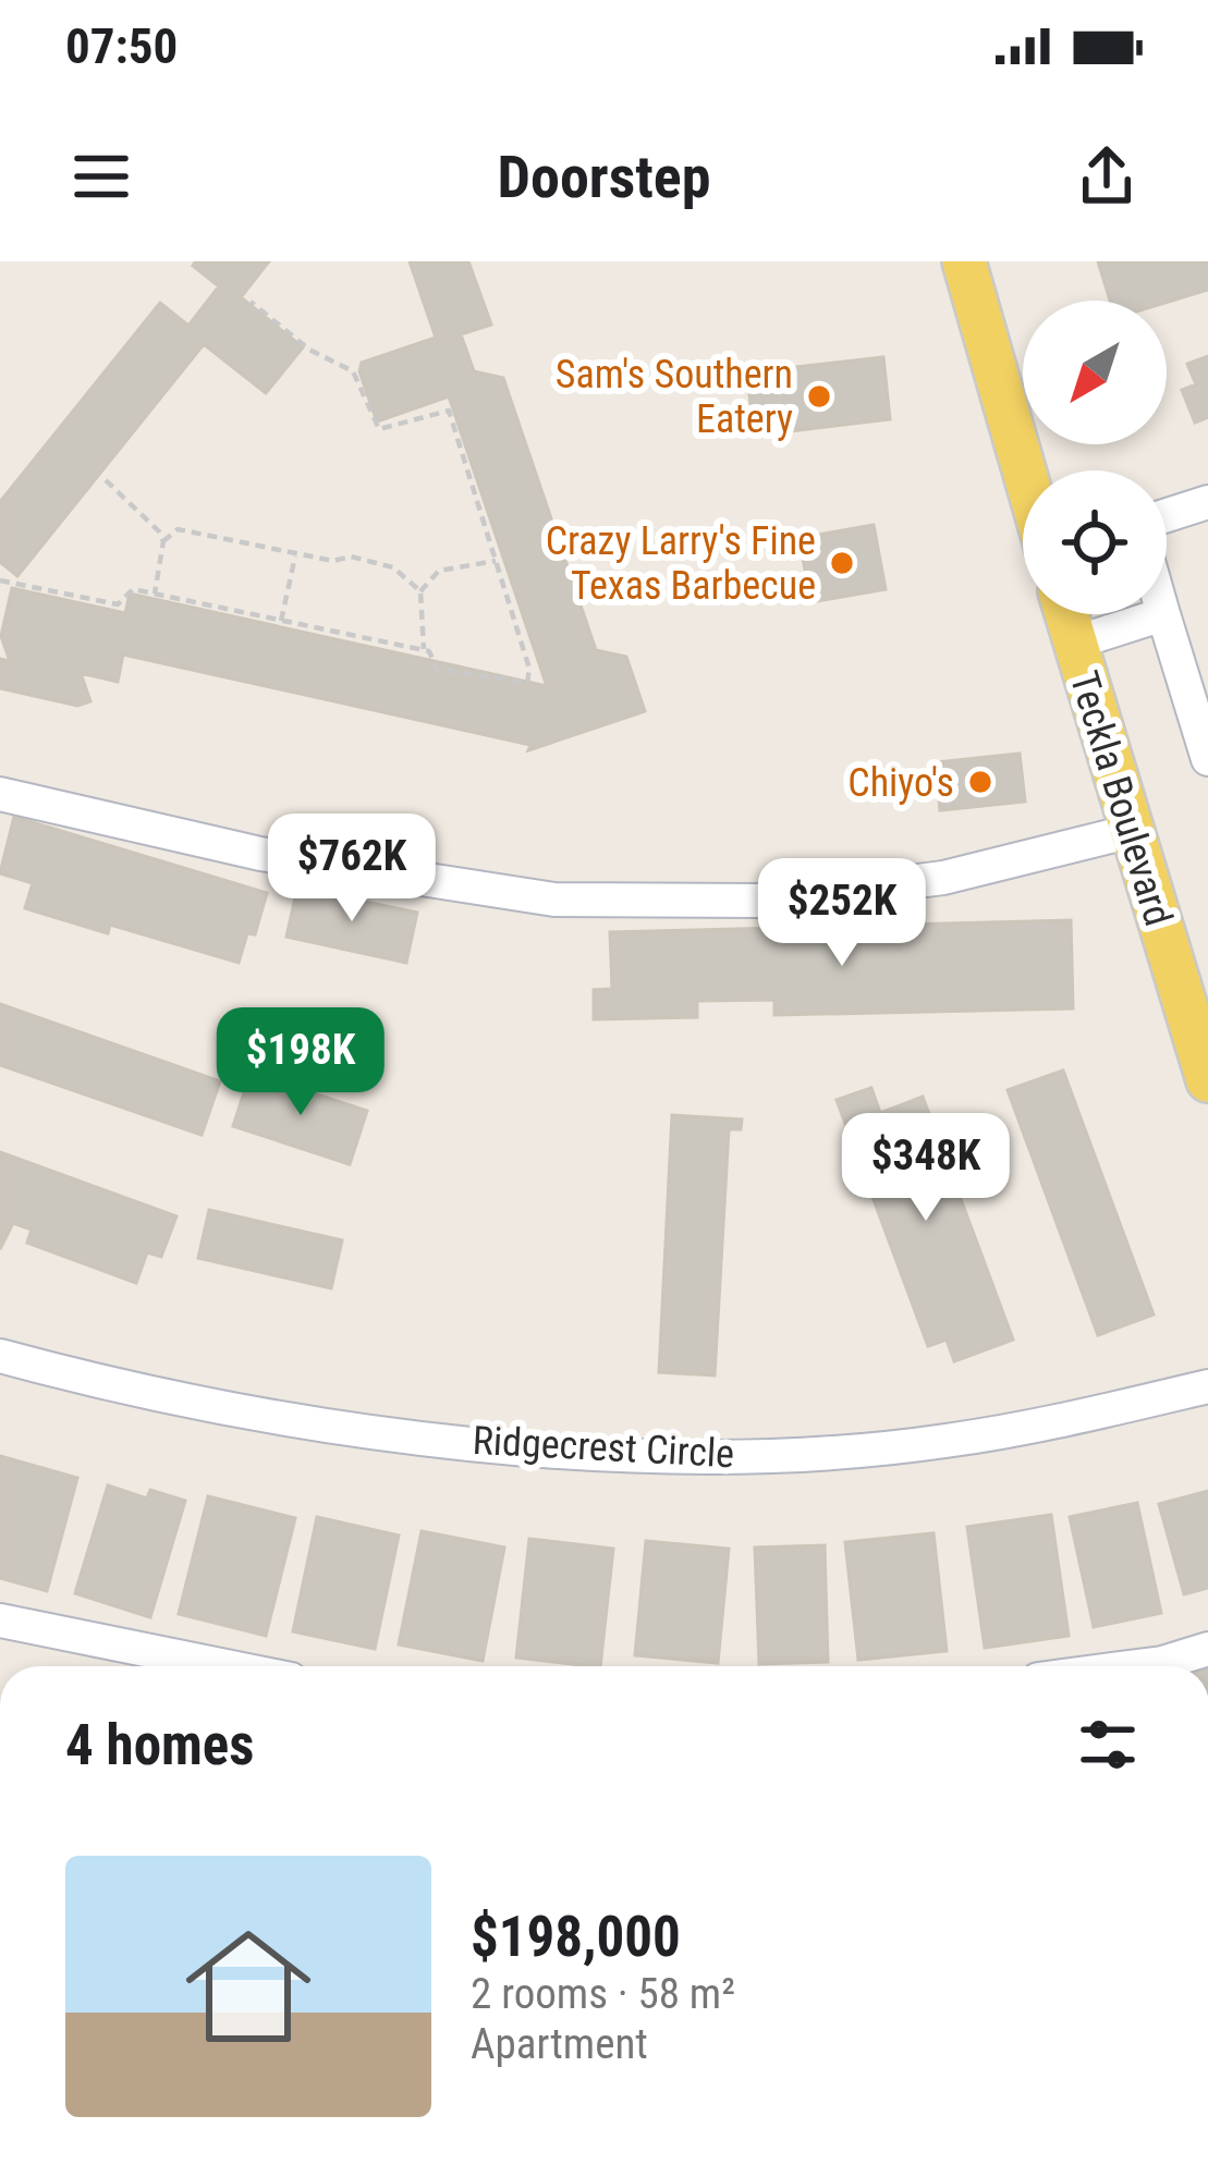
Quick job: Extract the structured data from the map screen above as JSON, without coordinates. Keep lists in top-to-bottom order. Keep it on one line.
{"streets":{"main road":["Teckla Boulevard"],"street":["Ridgecrest Circle"]},"places":["Sam's Southern Eatery","Crazy Larry's Fine Texas Barbecue","Chiyo's"],"north":"bottom left","page":{"status":"07:50","header":"Doorstep","price":["$762K","$252K","$198K","$348K"],"heading":"4 homes","list":[{"name":"$198,000","note":"2 rooms · 58 m² · Apartment"}]}}
